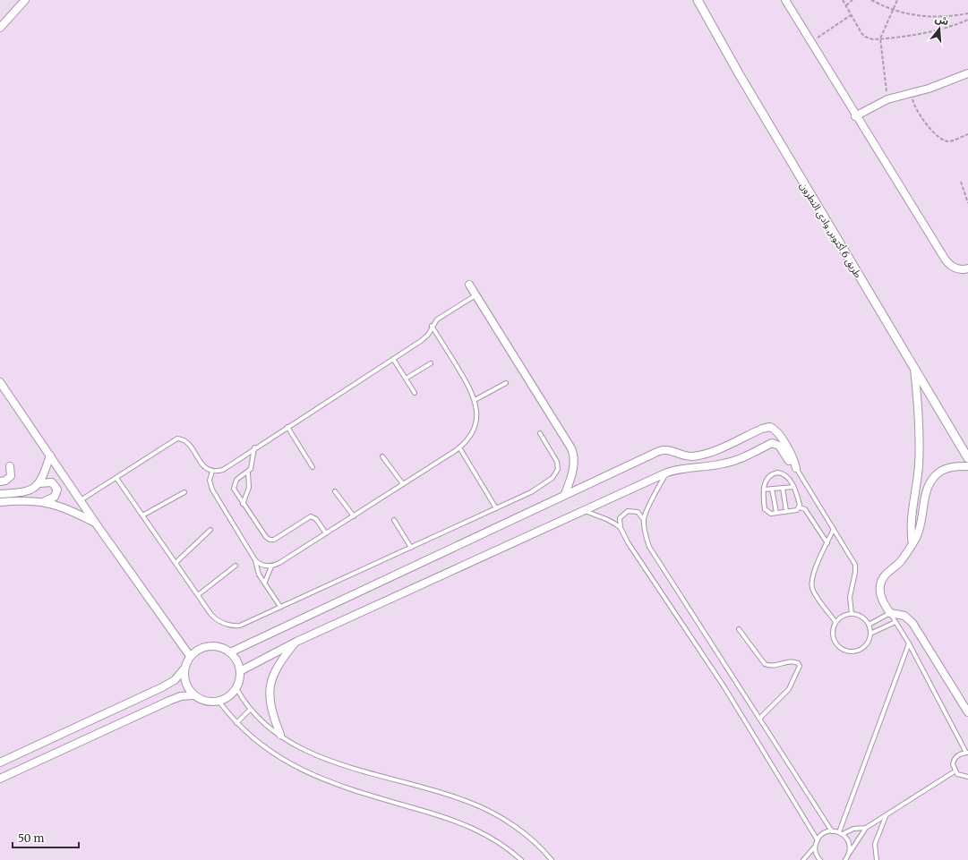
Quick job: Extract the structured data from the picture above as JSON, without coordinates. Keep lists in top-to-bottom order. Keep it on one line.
{"streets":{"street":["طريق 6 أكتوبر, وادى النطرون"]},"scale_bar":"50 m","north":"top"}
